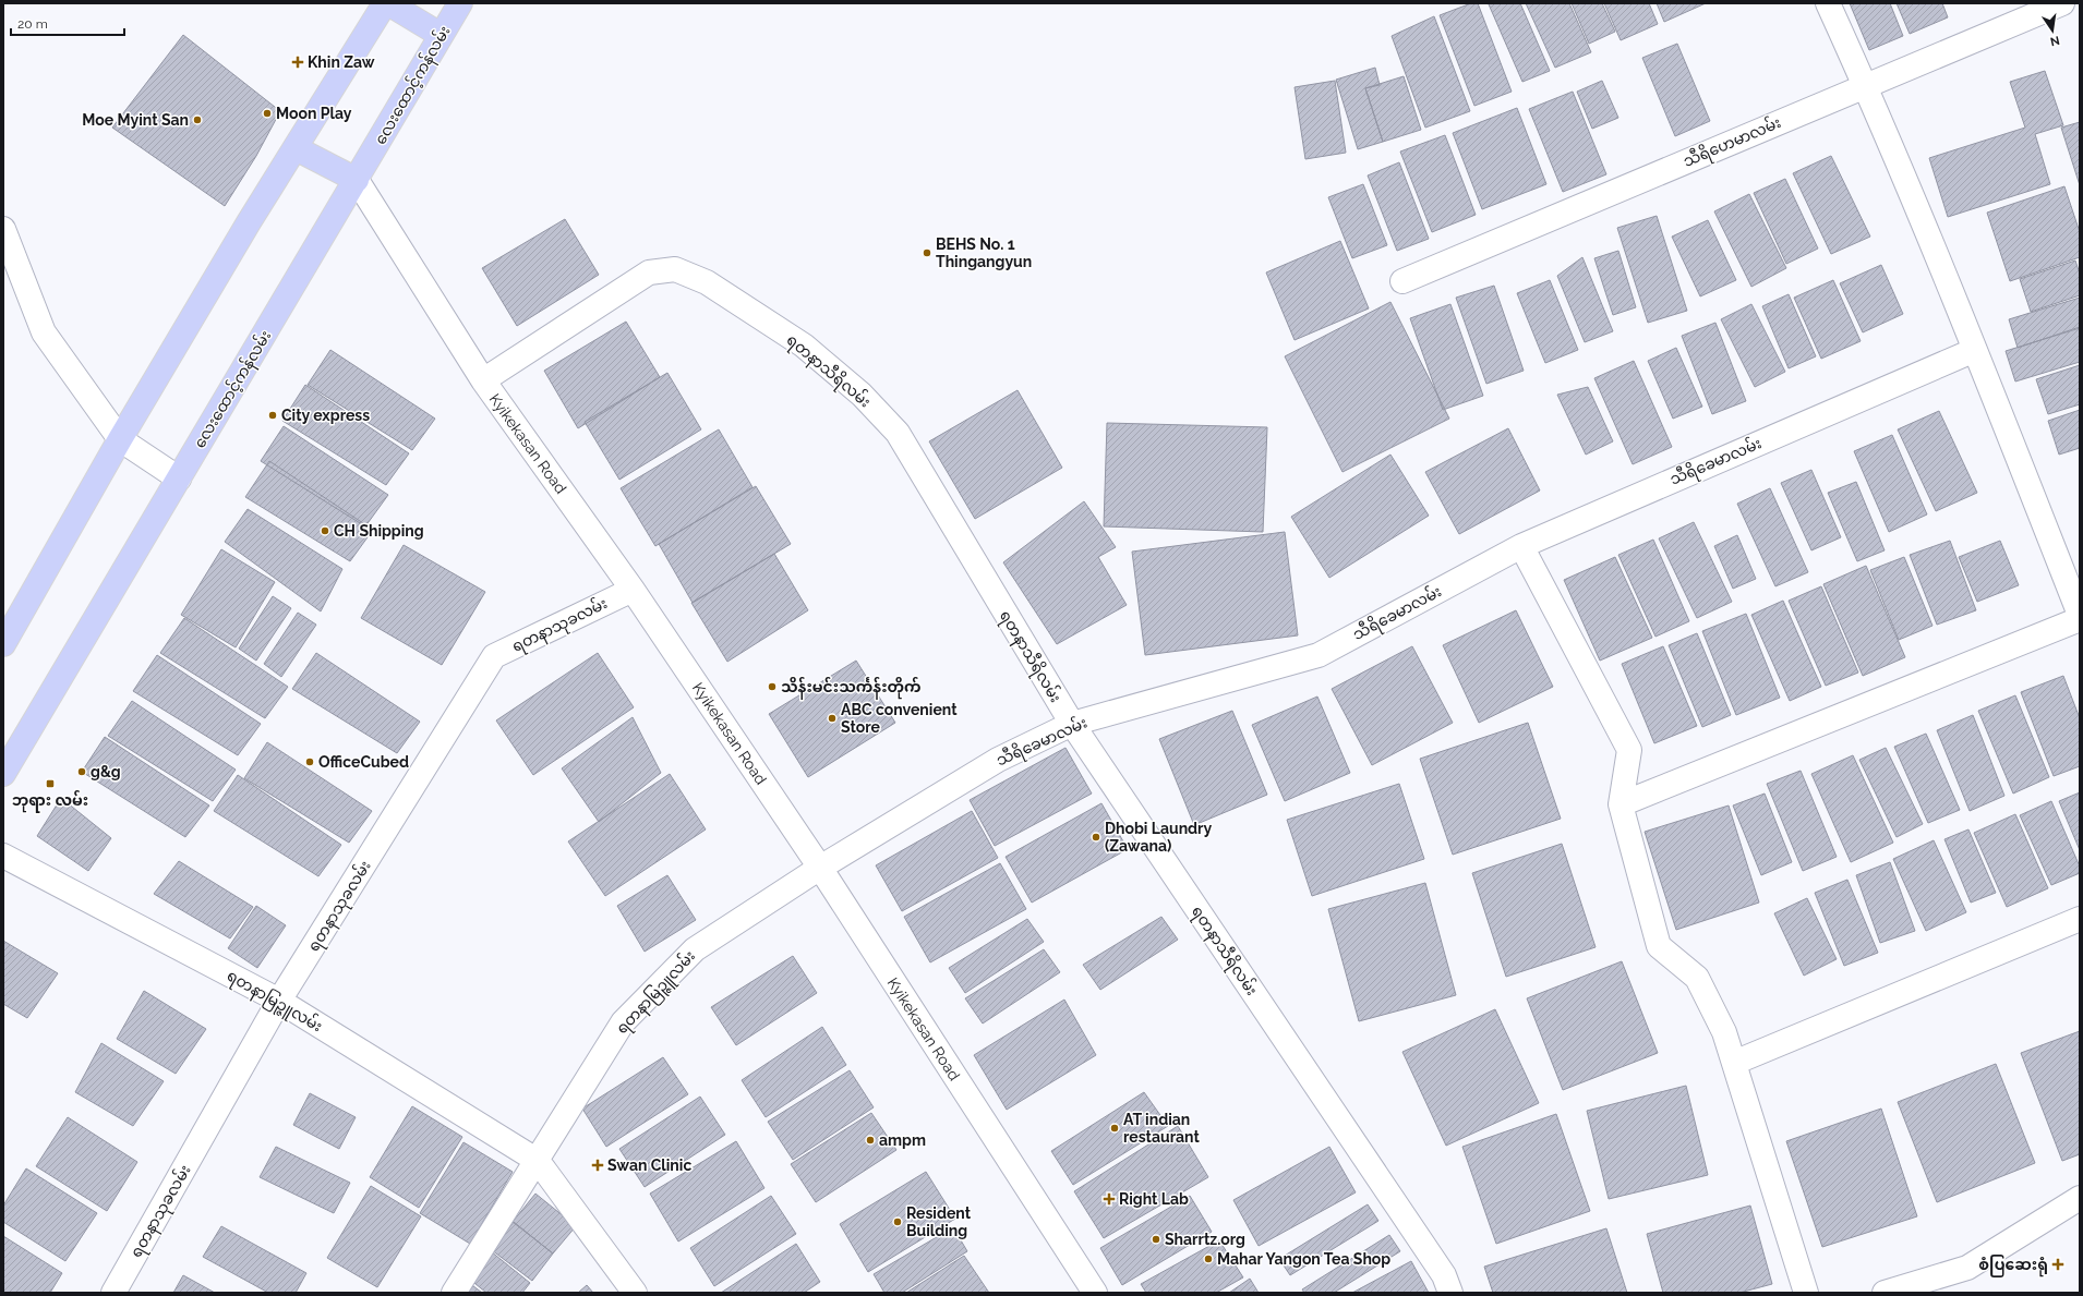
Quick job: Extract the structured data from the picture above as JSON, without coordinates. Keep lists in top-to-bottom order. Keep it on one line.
{"streets":{"main road":["လေးထောင့်ကန်လမ်း"],"street":["သီရိဟေမာလမ်း","ရတနာသီရိလမ်း","Kyikekasan Road","သီရိခေမာလမ်း","ရတနာသုခလမ်း","ရတနာမြဉ္ဇူလမ်း"]},"crossings":[["လေးထောင့်ကန်လမ်း","Kyikekasan Road"],["ရတနာသီရိလမ်း","Kyikekasan Road"],["ရတနာသီရိလမ်း","သီရိခေမာလမ်း"],["Kyikekasan Road","သီရိခေမာလမ်း"],["Kyikekasan Road","ရတနာသုခလမ်း"],["Kyikekasan Road","ရတနာမြဉ္ဇူလမ်း"],["သီရိခေမာလမ်း","ရတနာမြဉ္ဇူလမ်း"],["ရတနာသုခလမ်း","ရတနာမြဉ္ဇူလမ်း"]],"places":{"health":["Khin Zaw","Swan Clinic","Right Lab","စံပြဆေးရုံ"],"other":["Moon Play","Moe Myint San","BEHS No. 1 Thingangyun","City express","CH Shipping","သိန်းမင်းသင်္ကန်းတိုက်","ABC convenient Store","OfficeCubed","g&g","Dhobi Laundry (Zawana)","AT indian restaurant","ampm","Resident Building","Sharrtz.org","Mahar Yangon Tea Shop"],"transit":["ဘုရား လမ်း"]},"scale_bar":"20 m","north":"bottom"}
